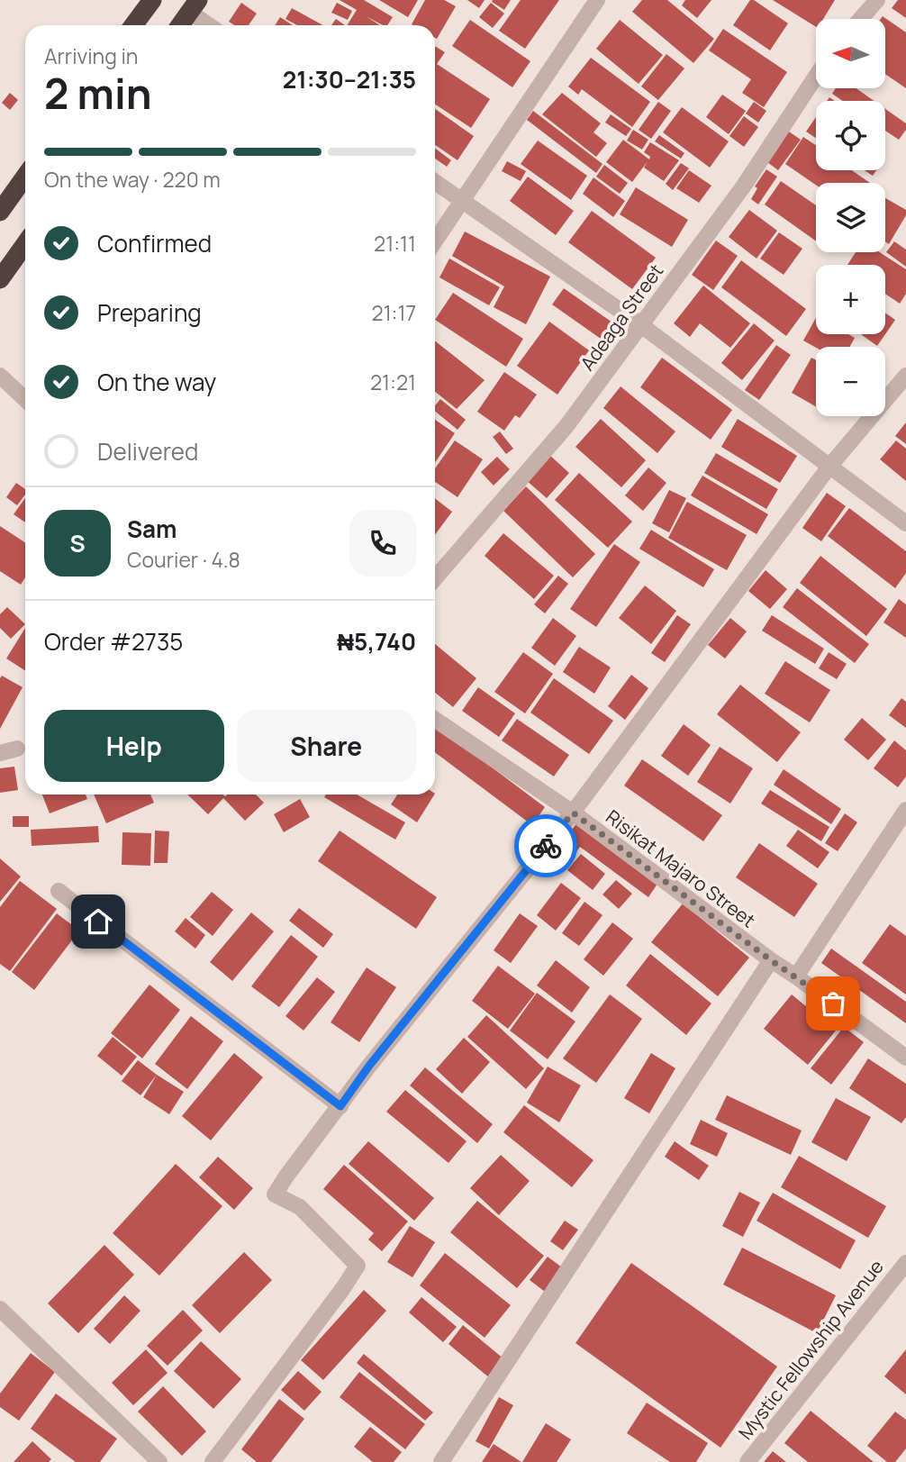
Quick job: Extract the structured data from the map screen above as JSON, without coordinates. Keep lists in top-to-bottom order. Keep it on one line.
{"streets":{"street":["Adeaga Street","Risikat Majaro Street","Mystic Fellowship Avenue"]},"north":"left","page":{"map_buttons":["+","−"],"heading":["2 min","Arriving in","21:30–21:35"],"panel":["Sam","Courier · 4.8","Order #2735","₦5,740"],"bar":"On the way · 220 m","list":[["Confirmed","21:11"],["Preparing","21:17"],["On the way","21:21"],"Delivered"],"round":"S","buttons":["Help","Share"]}}
